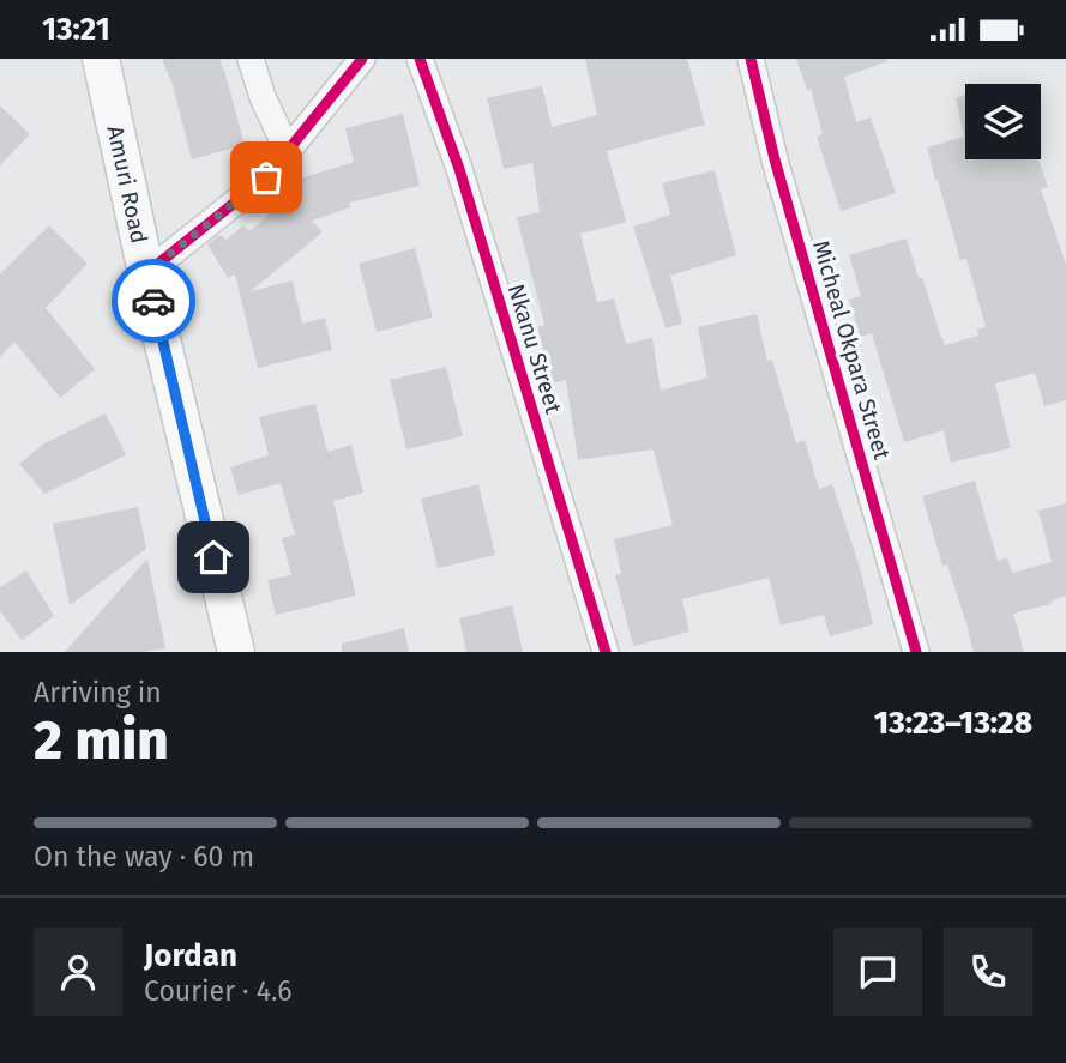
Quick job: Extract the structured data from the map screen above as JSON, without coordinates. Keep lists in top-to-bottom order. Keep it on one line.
{"streets":{"main road":["Amuri Road"],"street":["Nkanu Street","Micheal Okpara Street"]},"page":{"status":"13:21","heading":["2 min","Arriving in","13:23–13:28"],"panel":["Jordan","Courier · 4.6"],"bar":"On the way · 60 m"}}
